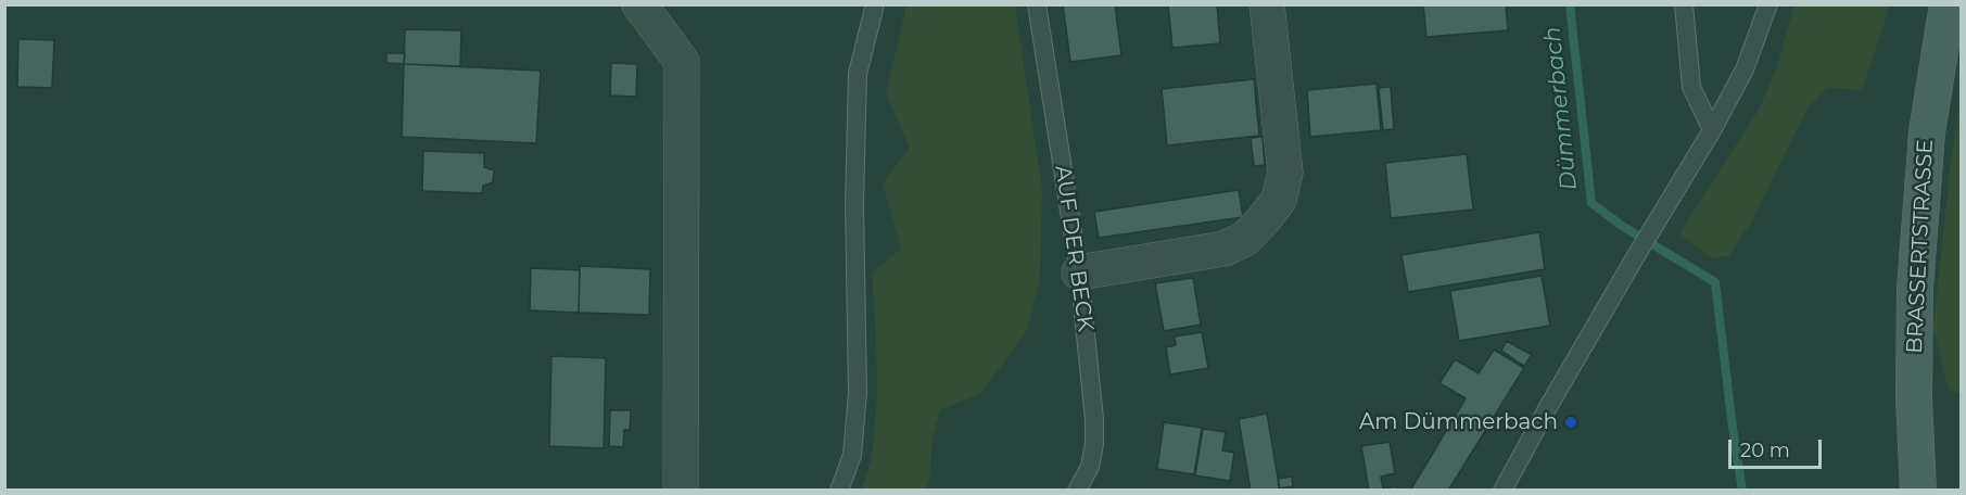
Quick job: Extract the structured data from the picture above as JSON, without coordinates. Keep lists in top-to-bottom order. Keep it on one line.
{"streets":{"main road":["BRASSERTSTRASSE"],"lane":["AUF DER BECK"]},"water":["Dümmerbach"],"places":["Am Dümmerbach"],"scale_bar":"20 m"}
